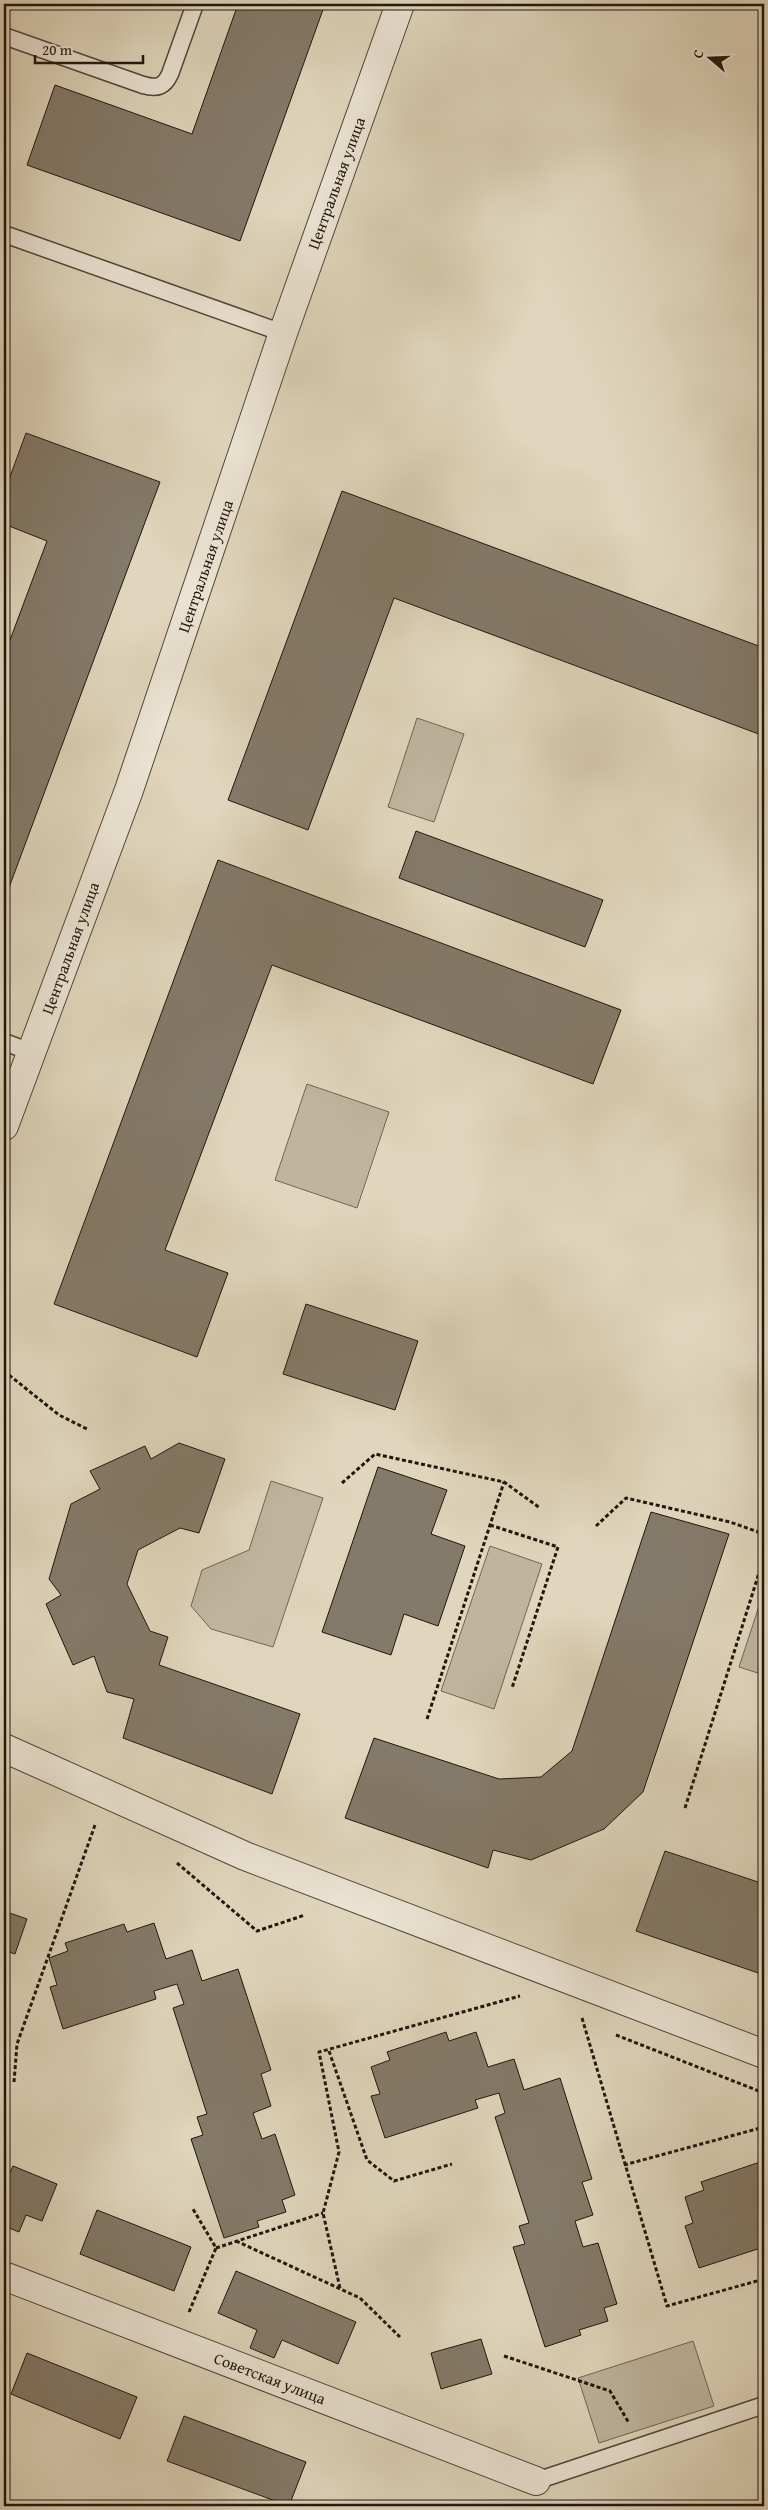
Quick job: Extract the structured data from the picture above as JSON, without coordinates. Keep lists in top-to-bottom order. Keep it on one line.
{"streets":{"street":["Центральная улица","Советская улица"]},"scale_bar":"20 m","north":"left"}
